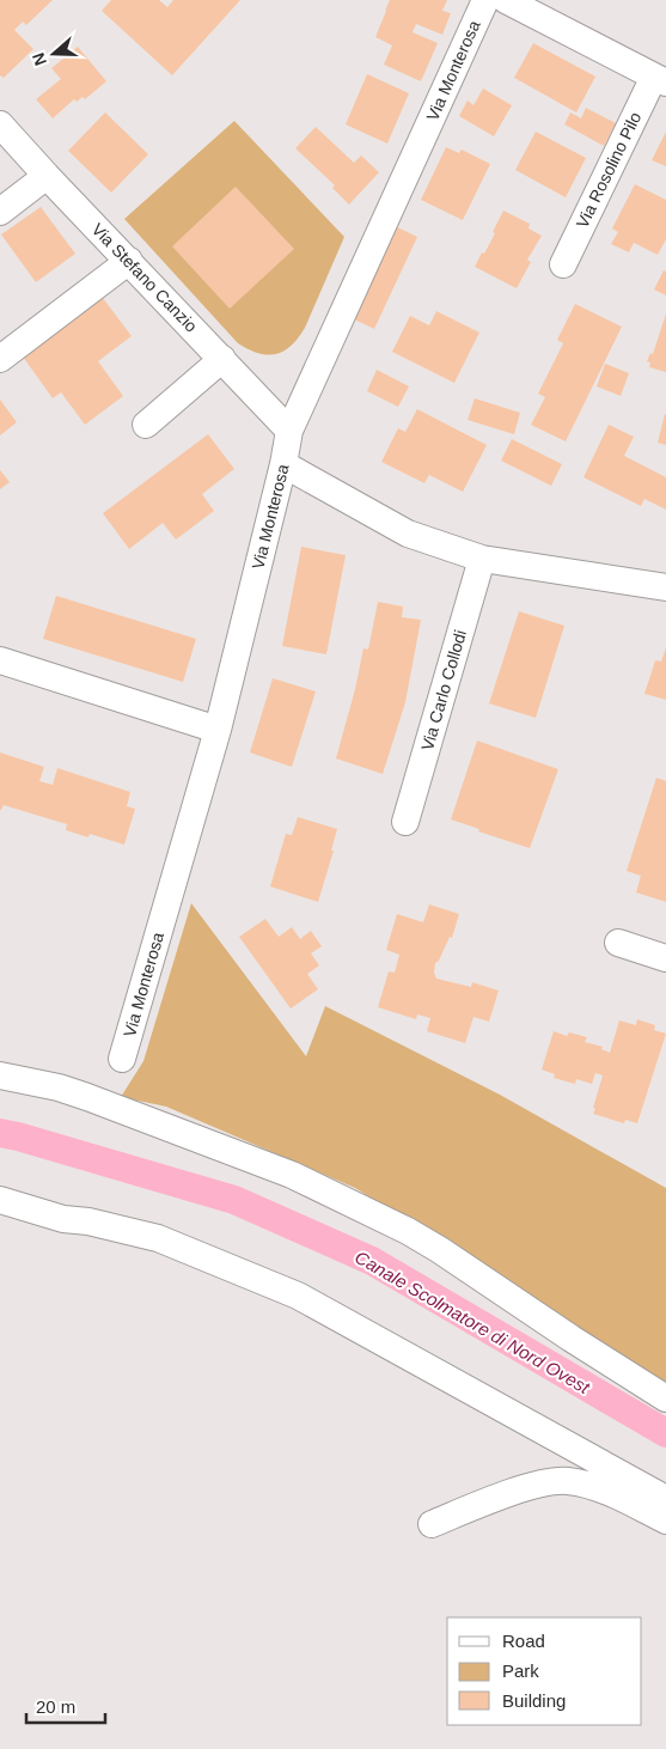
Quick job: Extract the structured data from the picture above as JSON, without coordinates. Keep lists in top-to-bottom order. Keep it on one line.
{"streets":{"street":["Via Monterosa","Via Rosolino Pilo","Via Stefano Canzio","Via Carlo Collodi"]},"crossings":[["Via Monterosa","Via Stefano Canzio"]],"water":["Canale Scolmatore di Nord Ovest"],"legend":["Road","Park","Building"],"scale_bar":"20 m","north":"left"}
